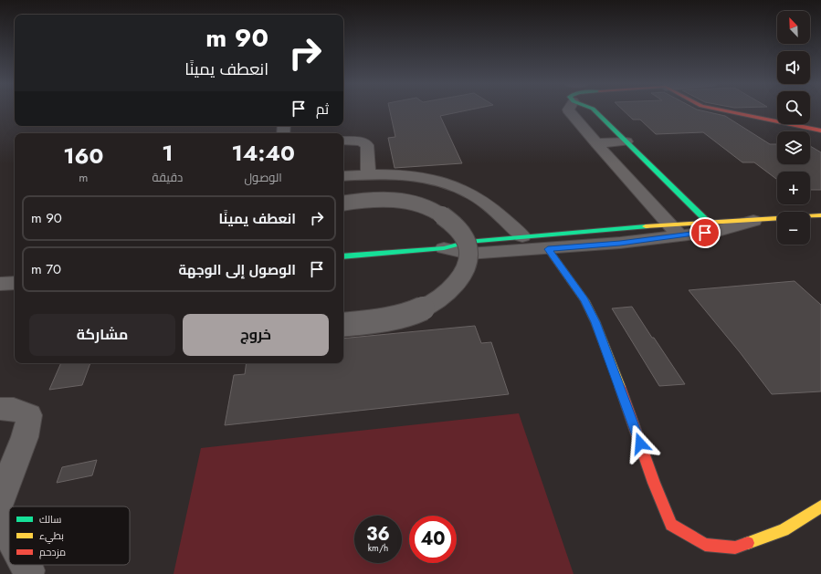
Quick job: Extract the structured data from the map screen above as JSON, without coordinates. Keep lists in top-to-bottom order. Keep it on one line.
{"legend":["سالك","بطيء","مزدحم"],"north":"top left","page":{"map_buttons":["+","−"],"turn":["90 m","انعطف يمينًا"],"then":"ثم","eta":["14:40","الوصول","1","دقيقة","160","m"],"list":[{"name":"انعطف يمينًا","value":"90 m"},{"name":"الوصول إلى الوجهة","value":"70 m"}],"buttons":["خروج","مشاركة"],"speed":"36 km/h","limit":"40"}}
